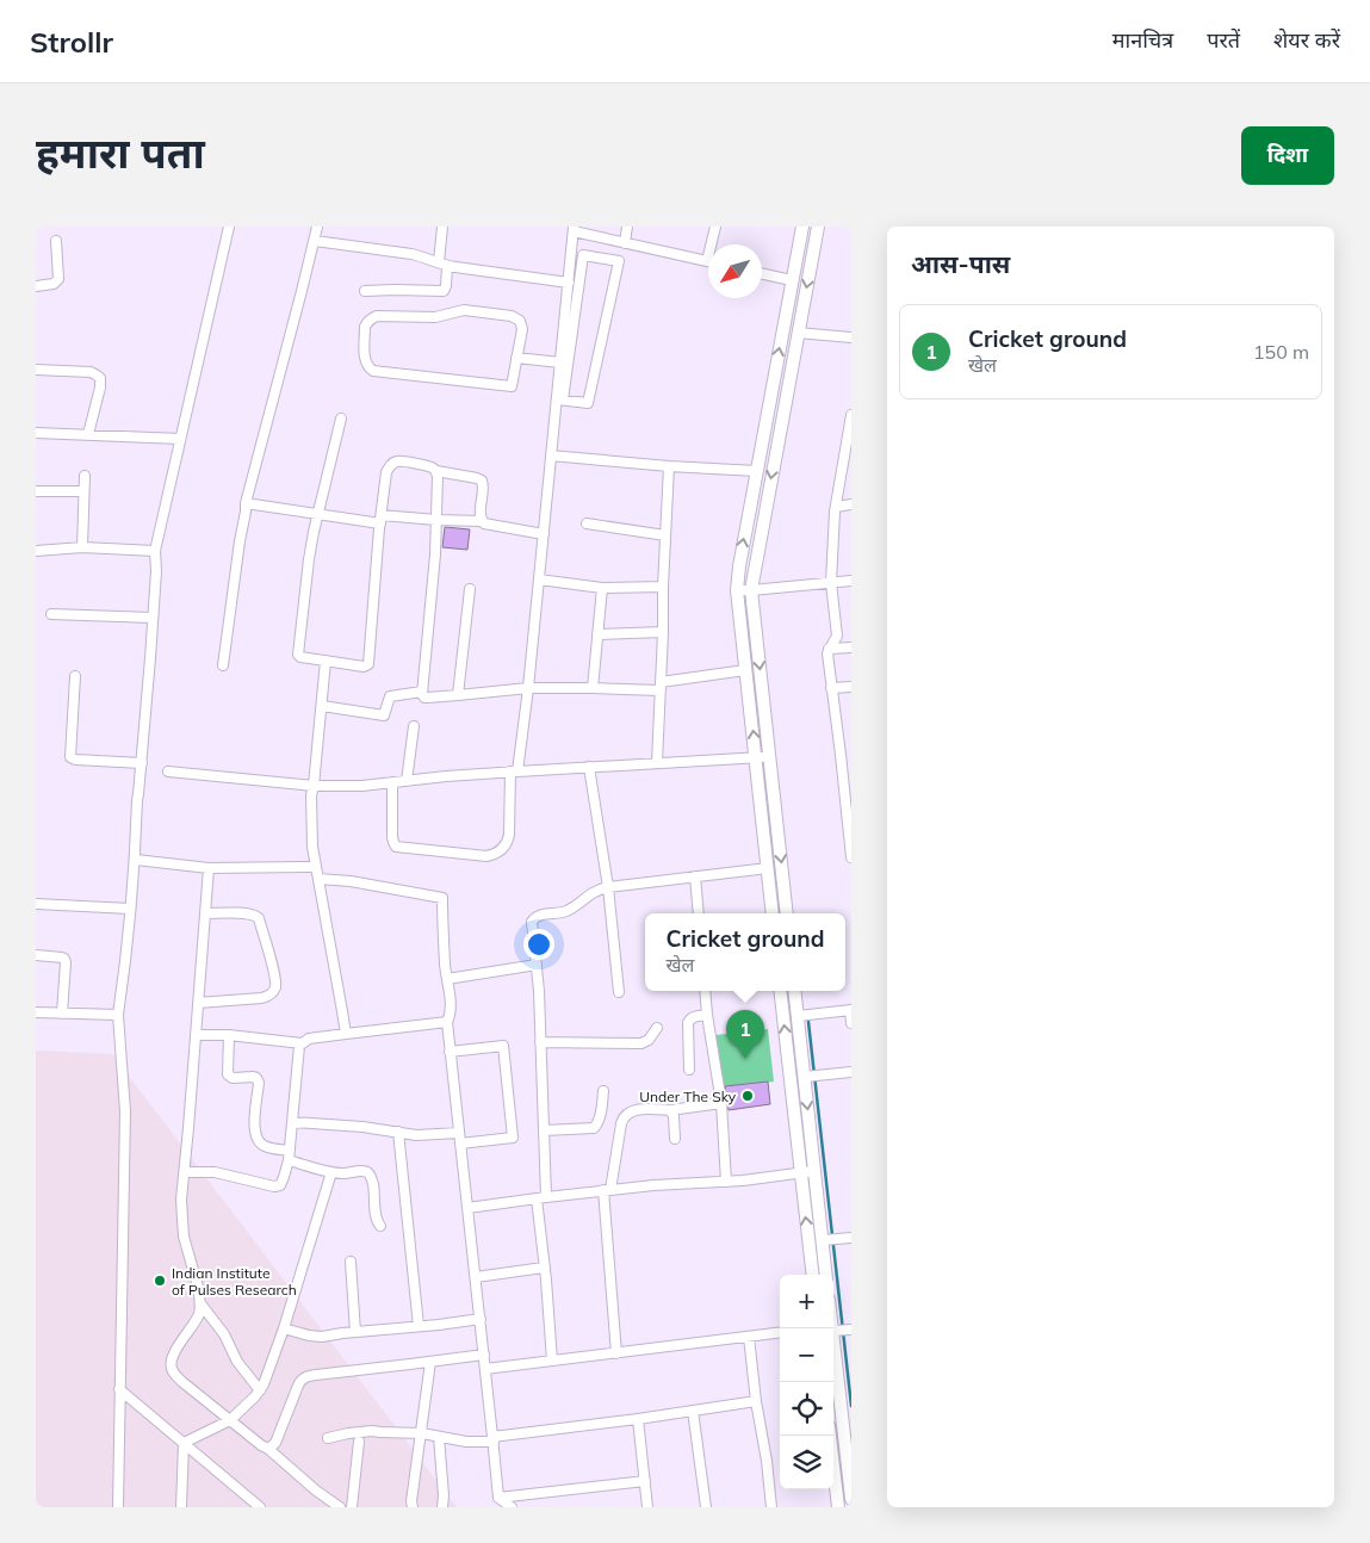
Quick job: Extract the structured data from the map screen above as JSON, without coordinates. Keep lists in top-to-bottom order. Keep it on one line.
{"places":["Under The Sky","Indian Institute of Pulses Research"],"north":"bottom left","page":{"header":"Strollr","nav":["मानचित्र","परतें","शेयर करें"],"title":"हमारा पता","buttons":"दिशा","heading":"आस-पास","list":[{"mark":"1","name":"Cricket ground","note":"खेल","value":"150 m"}],"popup":["Cricket ground","खेल"],"pins":"1","map_buttons":["+","−"]}}
